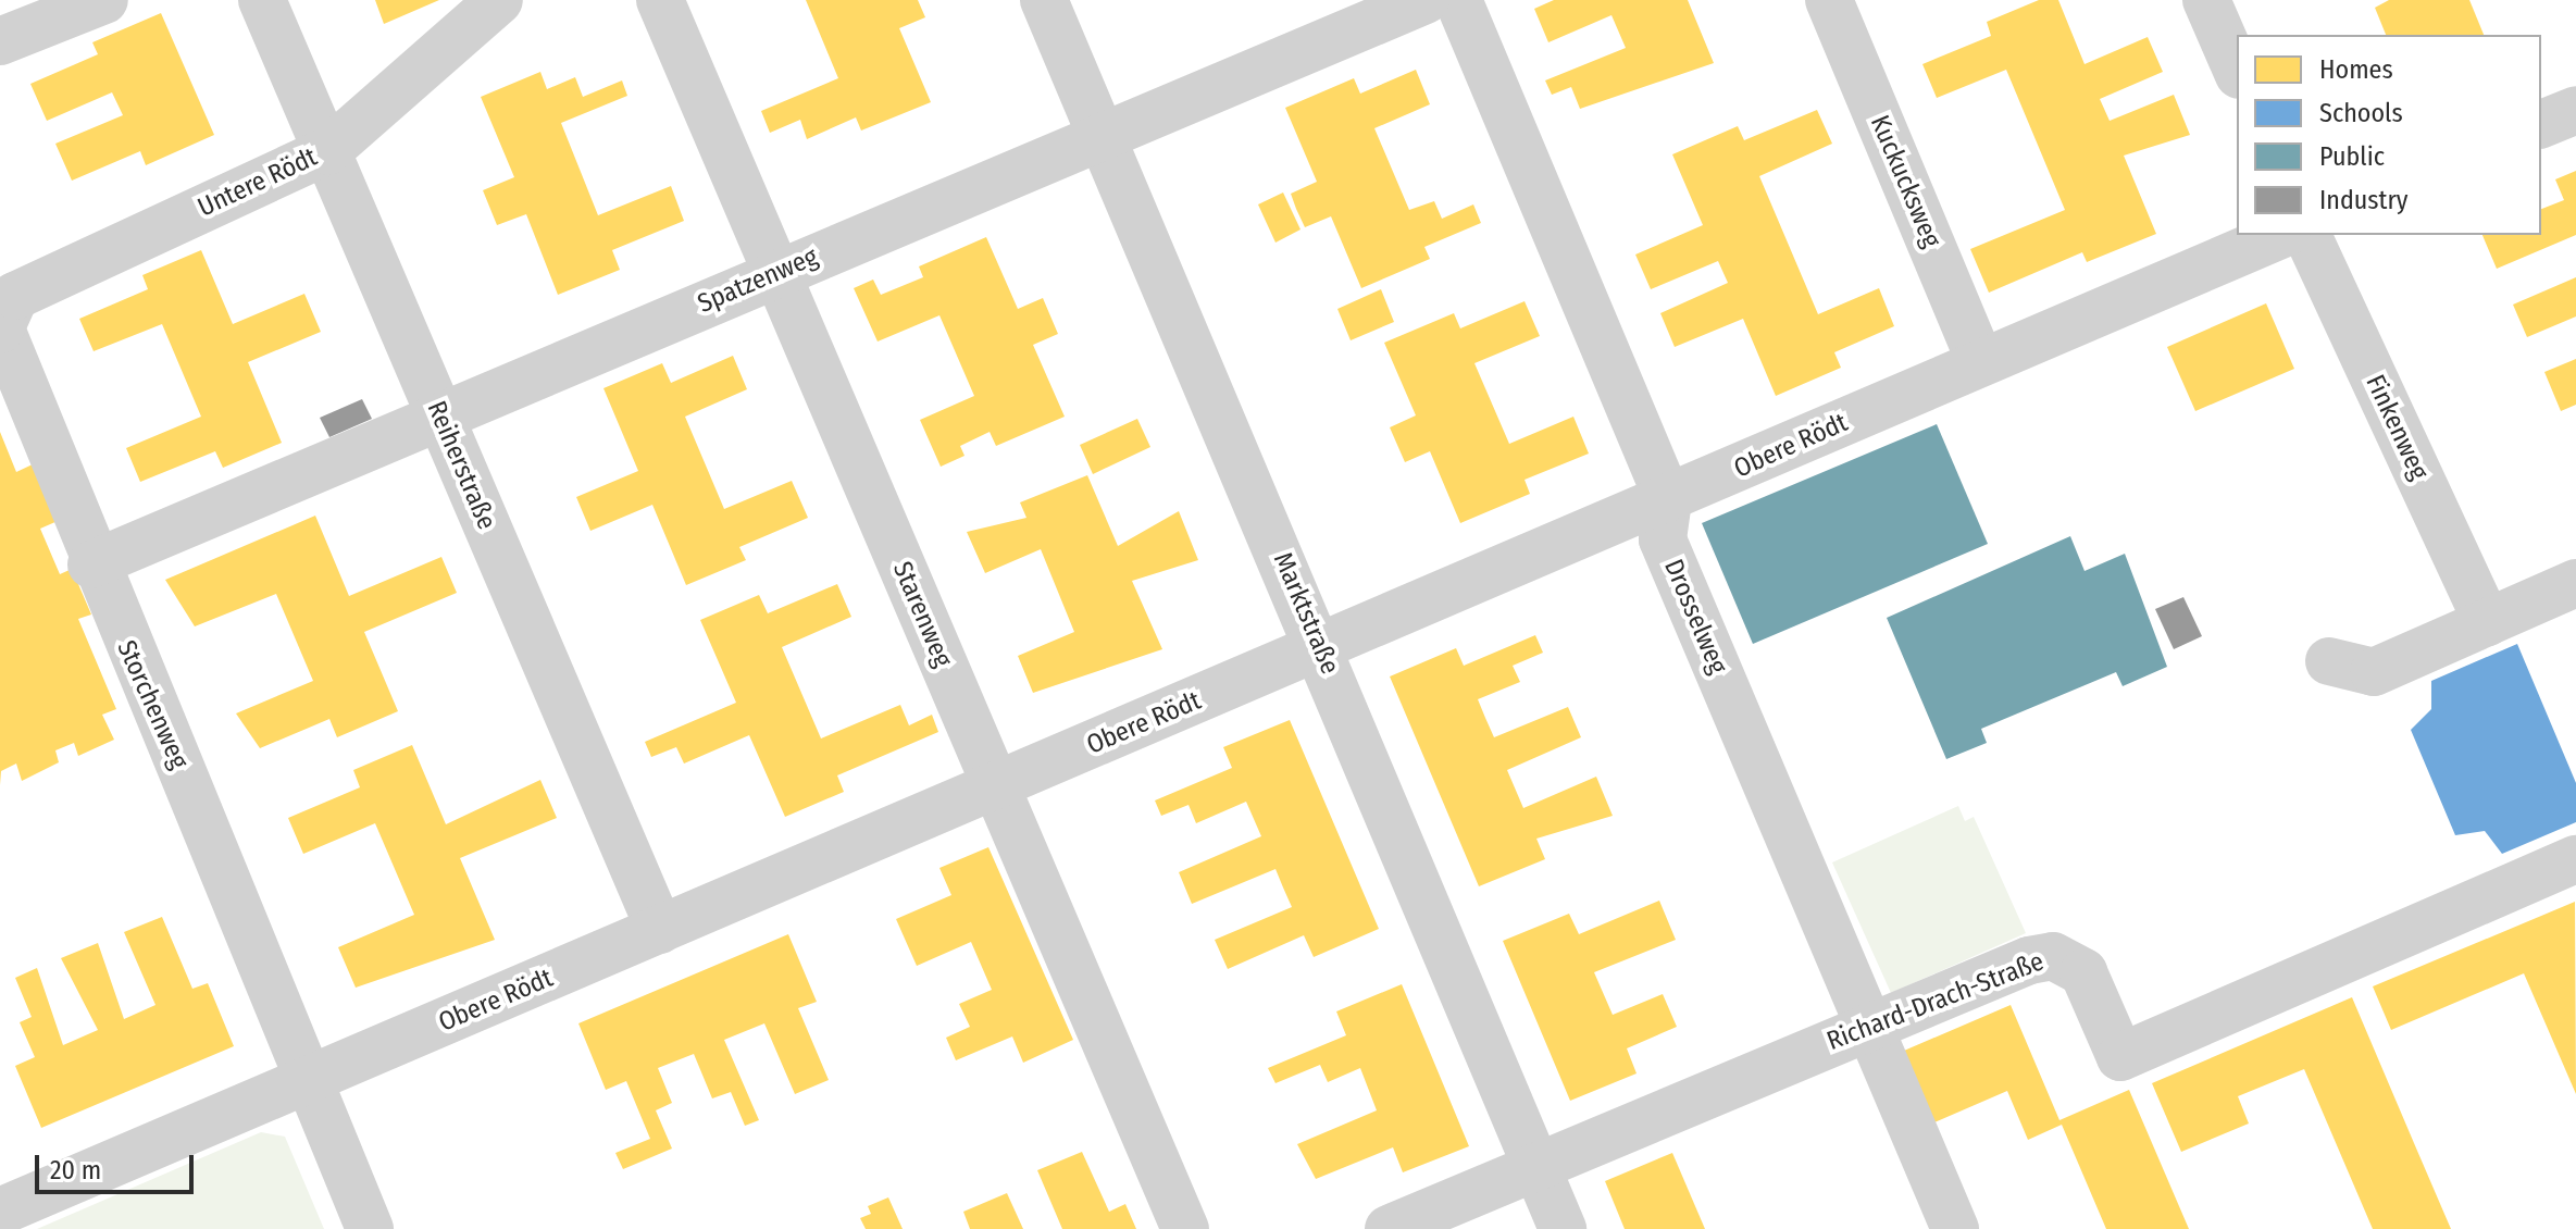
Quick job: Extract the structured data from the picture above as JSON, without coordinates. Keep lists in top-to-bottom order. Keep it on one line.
{"streets":{"street":["Kuckucksweg","Untere Rödt","Spatzenweg","Finkenweg","Obere Rödt","Reiherstraße","Marktstraße","Starenweg","Drosselweg","Storchenweg","Richard-Drach-Straße"]},"crossings":[["Kuckucksweg","Obere Rödt"],["Untere Rödt","Reiherstraße"],["Untere Rödt","Storchenweg"],["Spatzenweg","Reiherstraße"],["Spatzenweg","Marktstraße"],["Spatzenweg","Starenweg"],["Spatzenweg","Storchenweg"],["Obere Rödt","Reiherstraße"],["Obere Rödt","Marktstraße"],["Obere Rödt","Starenweg"],["Obere Rödt","Drosselweg"],["Obere Rödt","Storchenweg"],["Marktstraße","Richard-Drach-Straße"],["Drosselweg","Richard-Drach-Straße"]],"legend":["Homes","Schools","Public","Industry"],"scale_bar":"20 m"}
